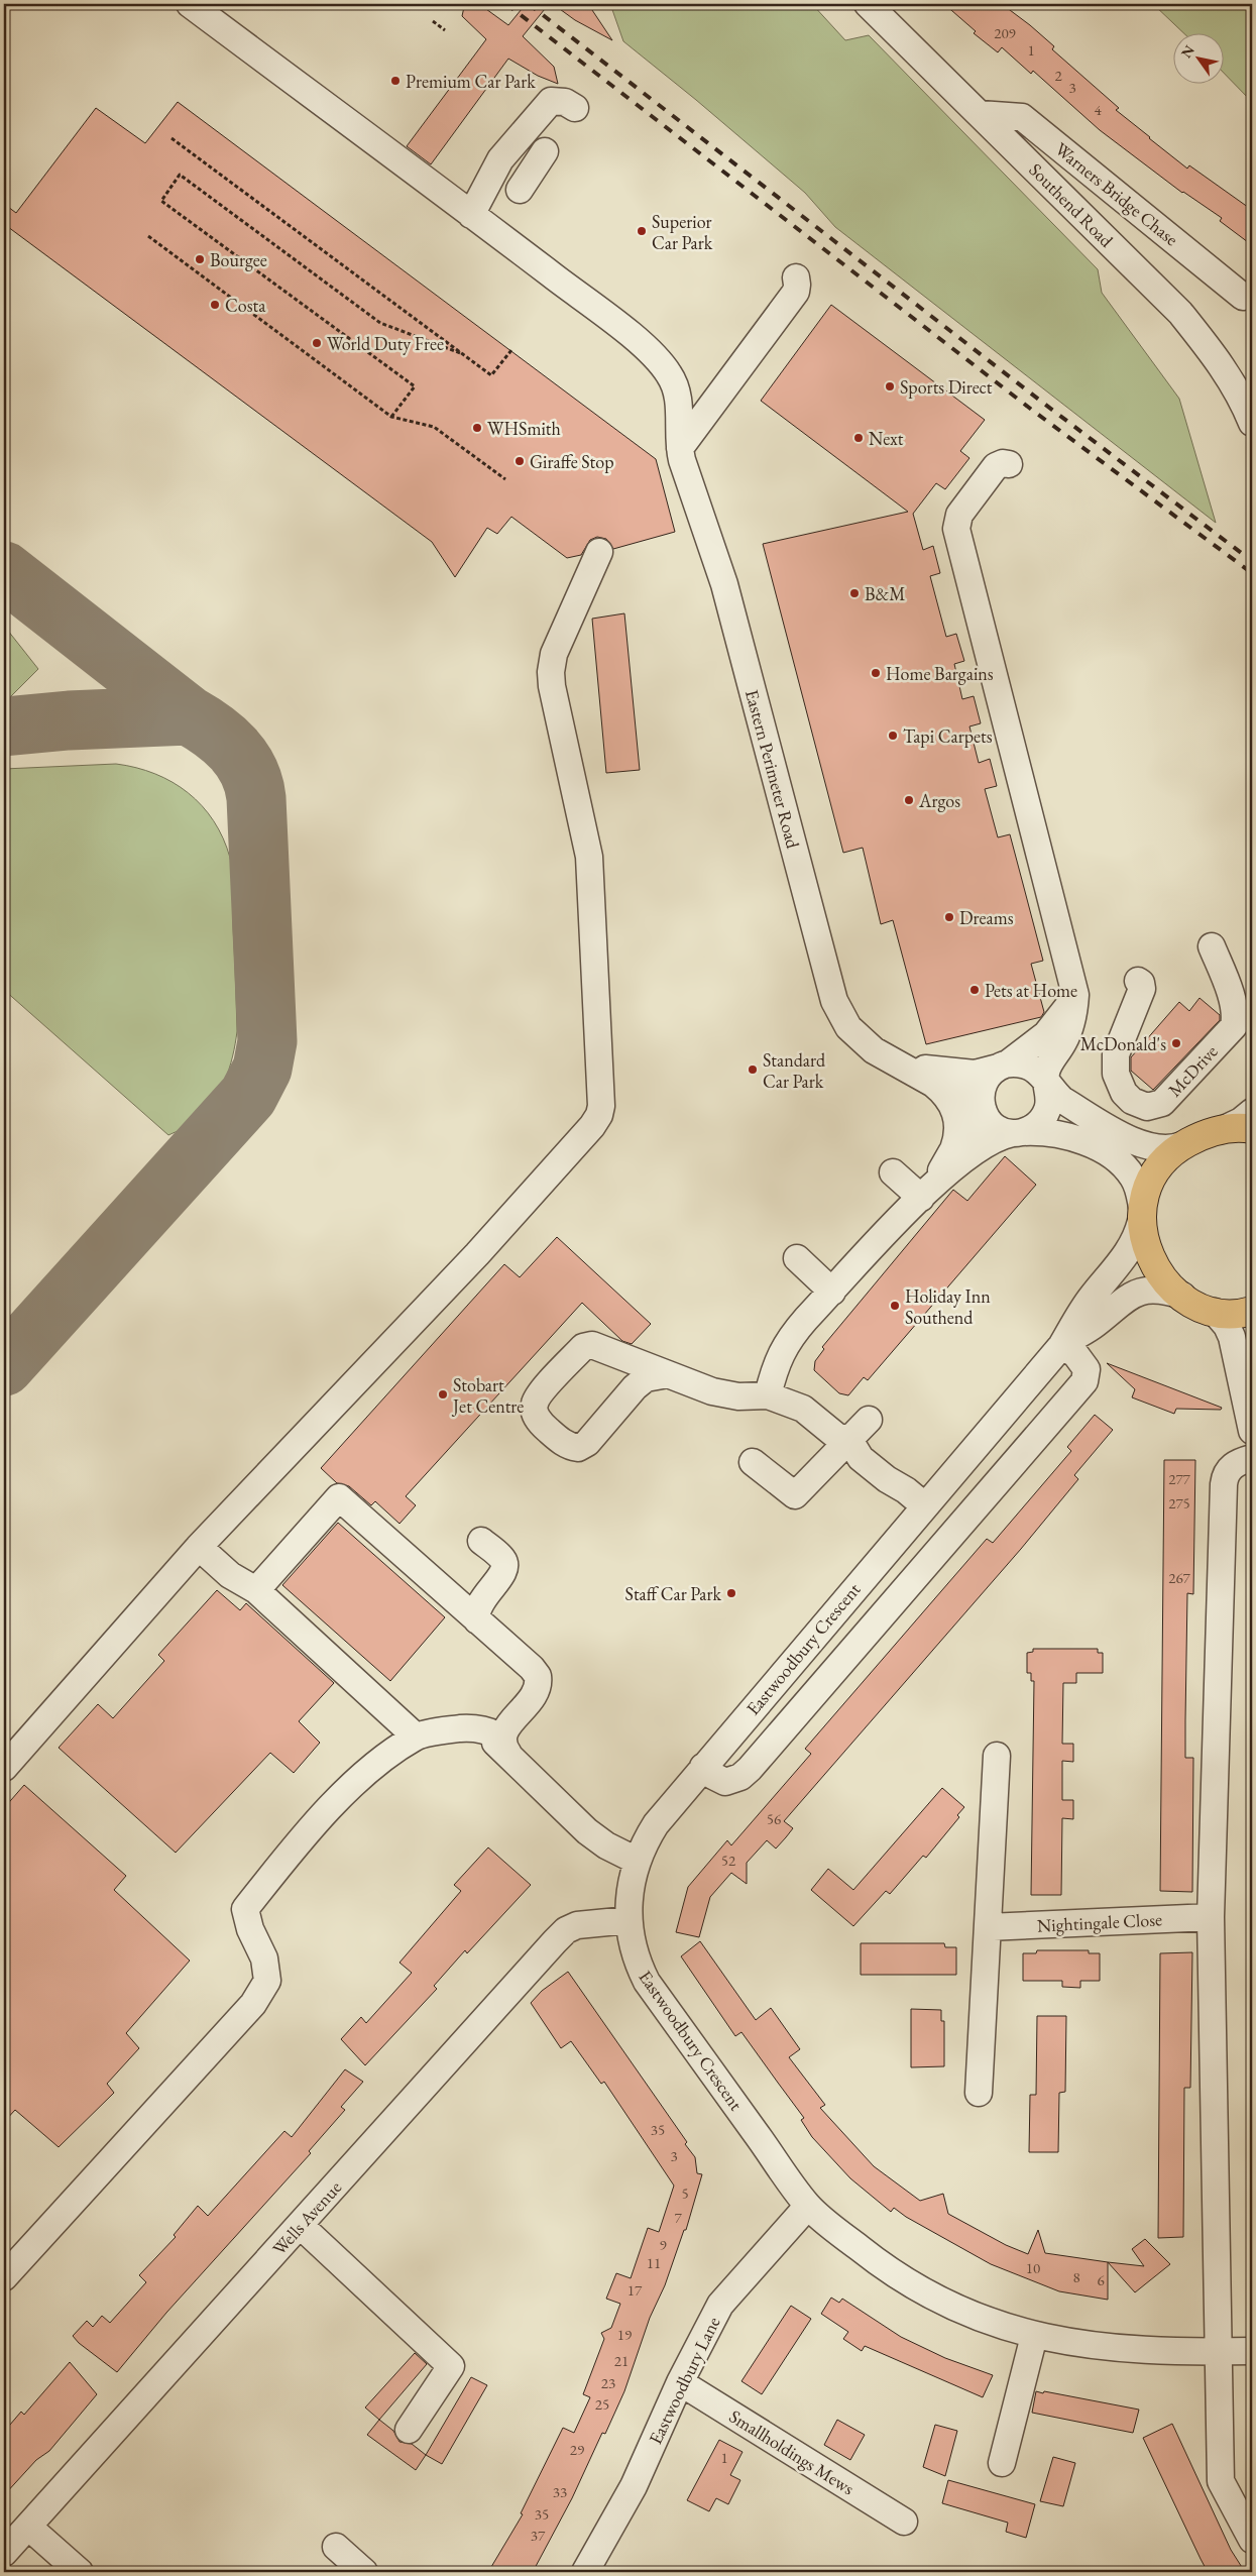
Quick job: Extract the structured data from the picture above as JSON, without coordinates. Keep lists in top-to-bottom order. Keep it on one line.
{"streets":{"street":["Warners Bridge Chase","Southend Road","Eastern Perimeter Road","McDrive","Eastwoodbury Crescent","Nightingale Close","Wells Avenue","Eastwoodbury Lane","Smallholdings Mews"]},"crossings":[["Warners Bridge Chase","Southend Road"],["Eastwoodbury Crescent","Wells Avenue"],["Eastwoodbury Crescent","Eastwoodbury Lane"],["Eastwoodbury Lane","Smallholdings Mews"]],"places":["Premium Car Park","Superior Car Park","Bourgee","Costa","World Duty Free","Sports Direct","WHSmith","Next","Giraffe Stop","B&M","Home Bargains","Tapi Carpets","Argos","Dreams","Pets at Home","McDonald's","Standard Car Park","Holiday Inn Southend","Stobart Jet Centre","Staff Car Park"],"house_numbers":["209","1","2","3","4","277","275","267","56","52","35","3","5","7","9","11","10","8","6","17","19","21","23","25","29","1","33","35","37"],"north":"top left"}
